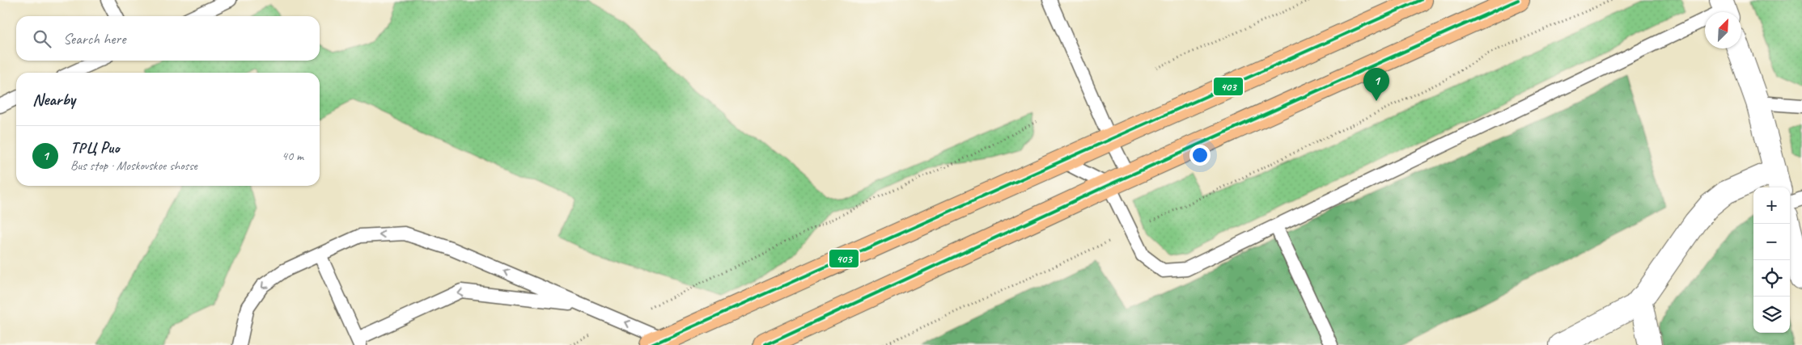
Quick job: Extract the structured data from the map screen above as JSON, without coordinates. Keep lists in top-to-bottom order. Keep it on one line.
{"lines":["transit line 403"],"north":"top right","page":{"search":"Search here","pins":"1","heading":"Nearby","list":[{"mark":"1","name":"ТРЦ Рио","note":"Bus stop · Moskovskoe shosse","value":"40 m"}],"map_buttons":["+","−"]}}
